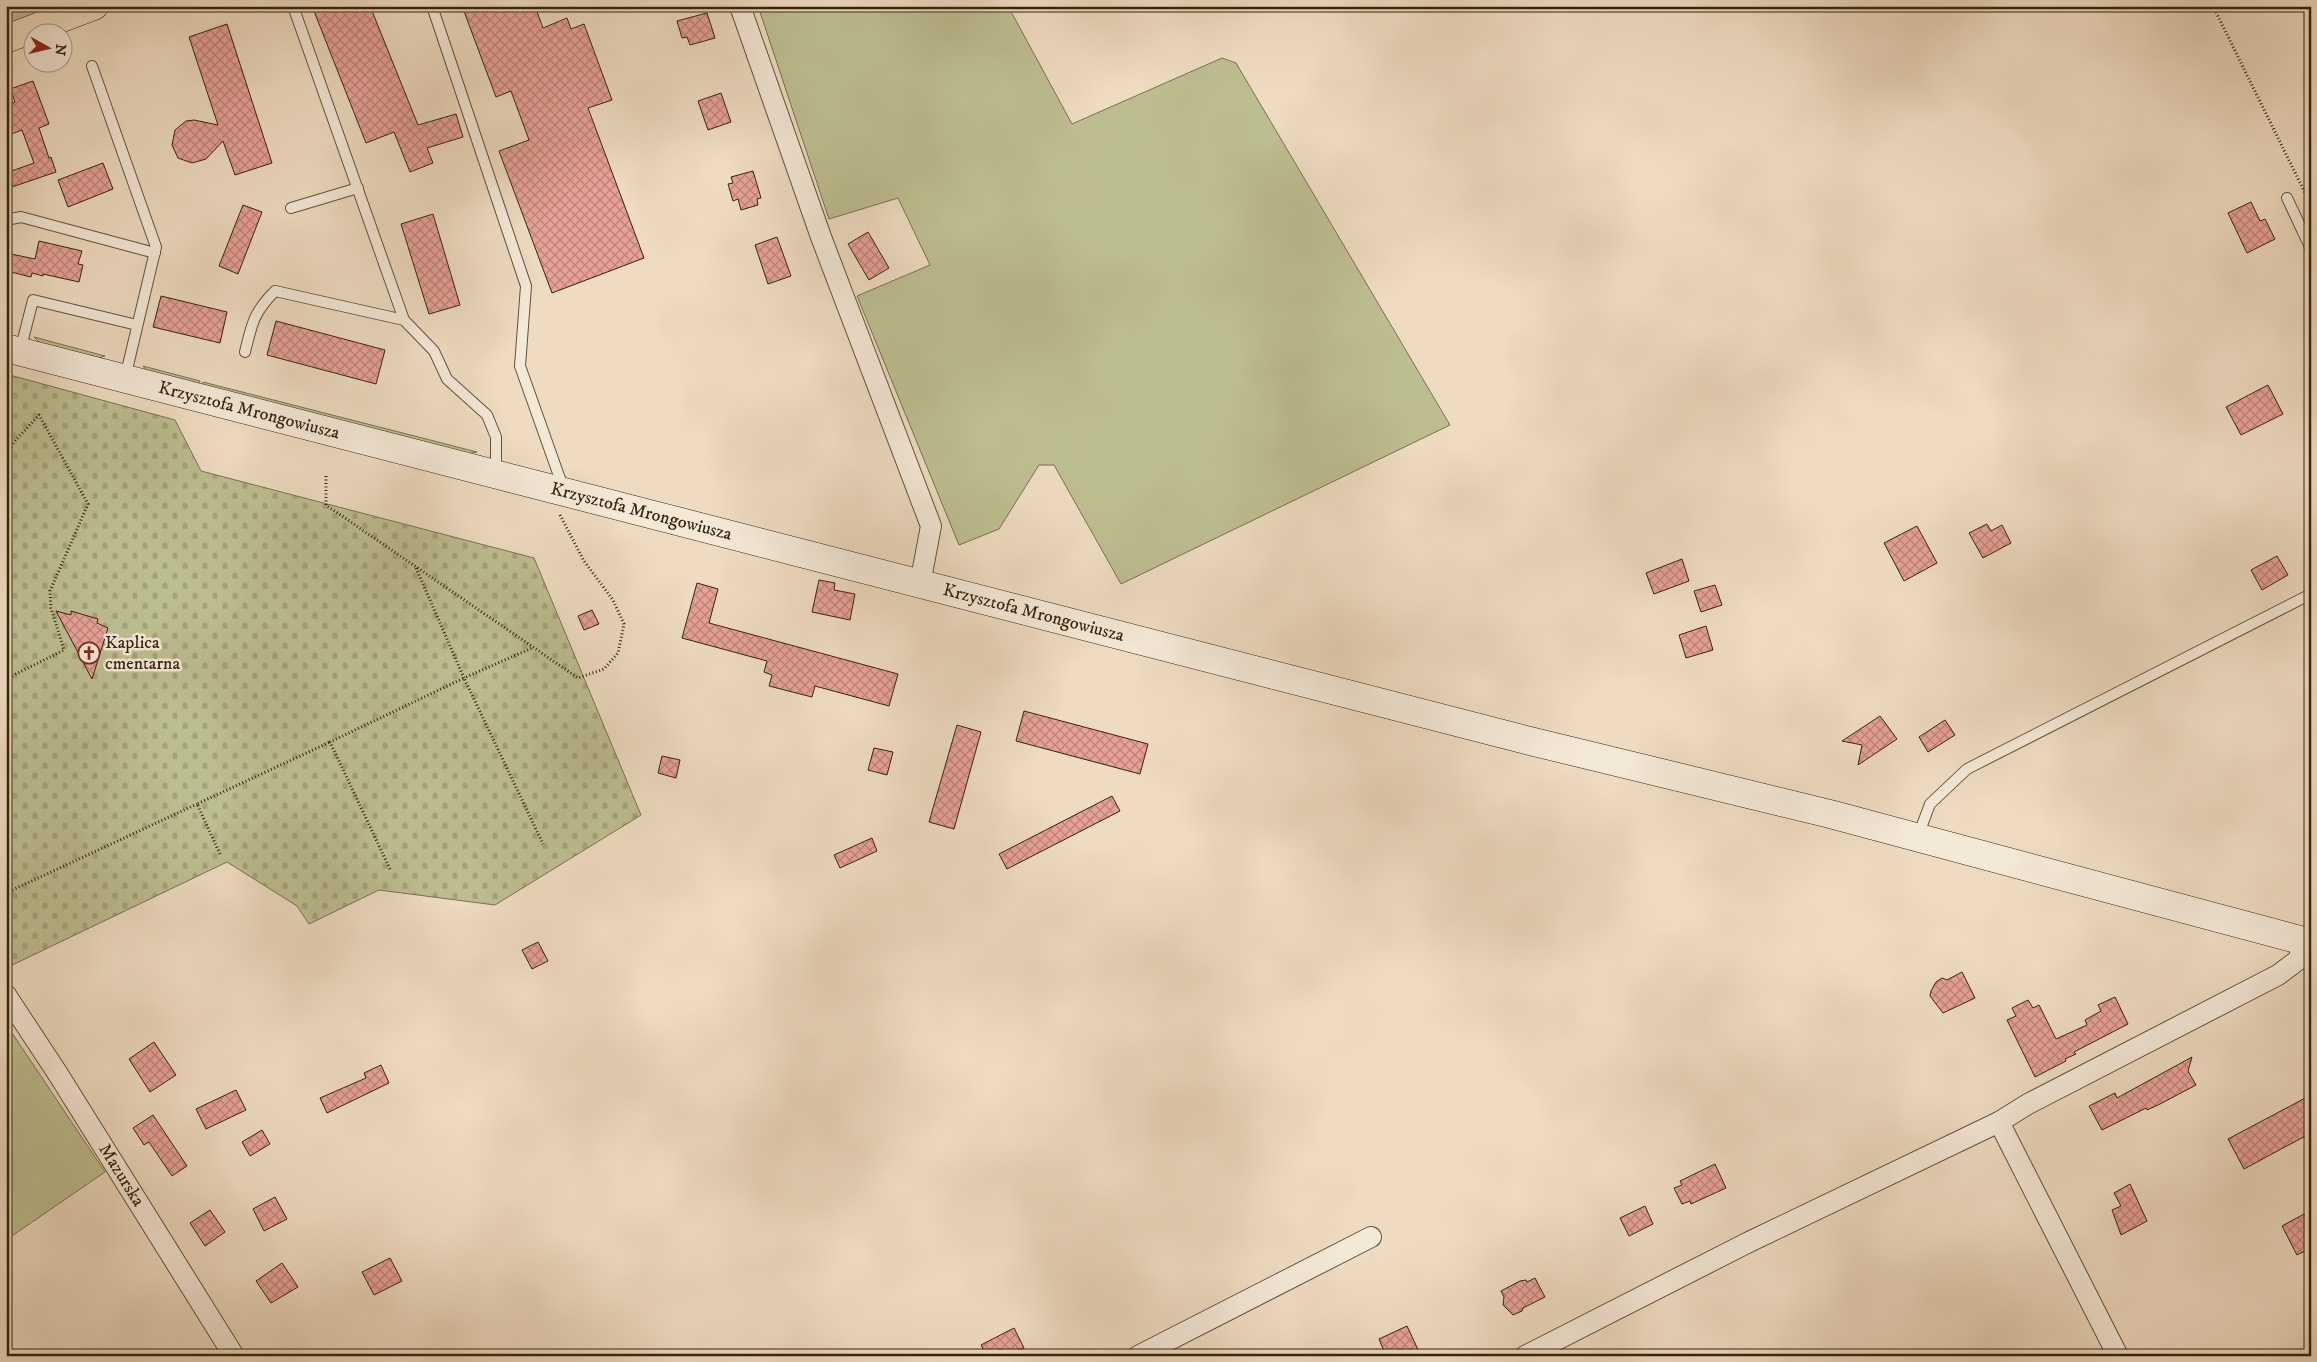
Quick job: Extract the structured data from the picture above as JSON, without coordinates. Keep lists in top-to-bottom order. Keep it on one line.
{"streets":{"main road":["Krzysztofa Mrongowiusza"],"street":["Mazurska"]},"places":{"church":["Kaplica cmentarna"]},"north":"right"}
